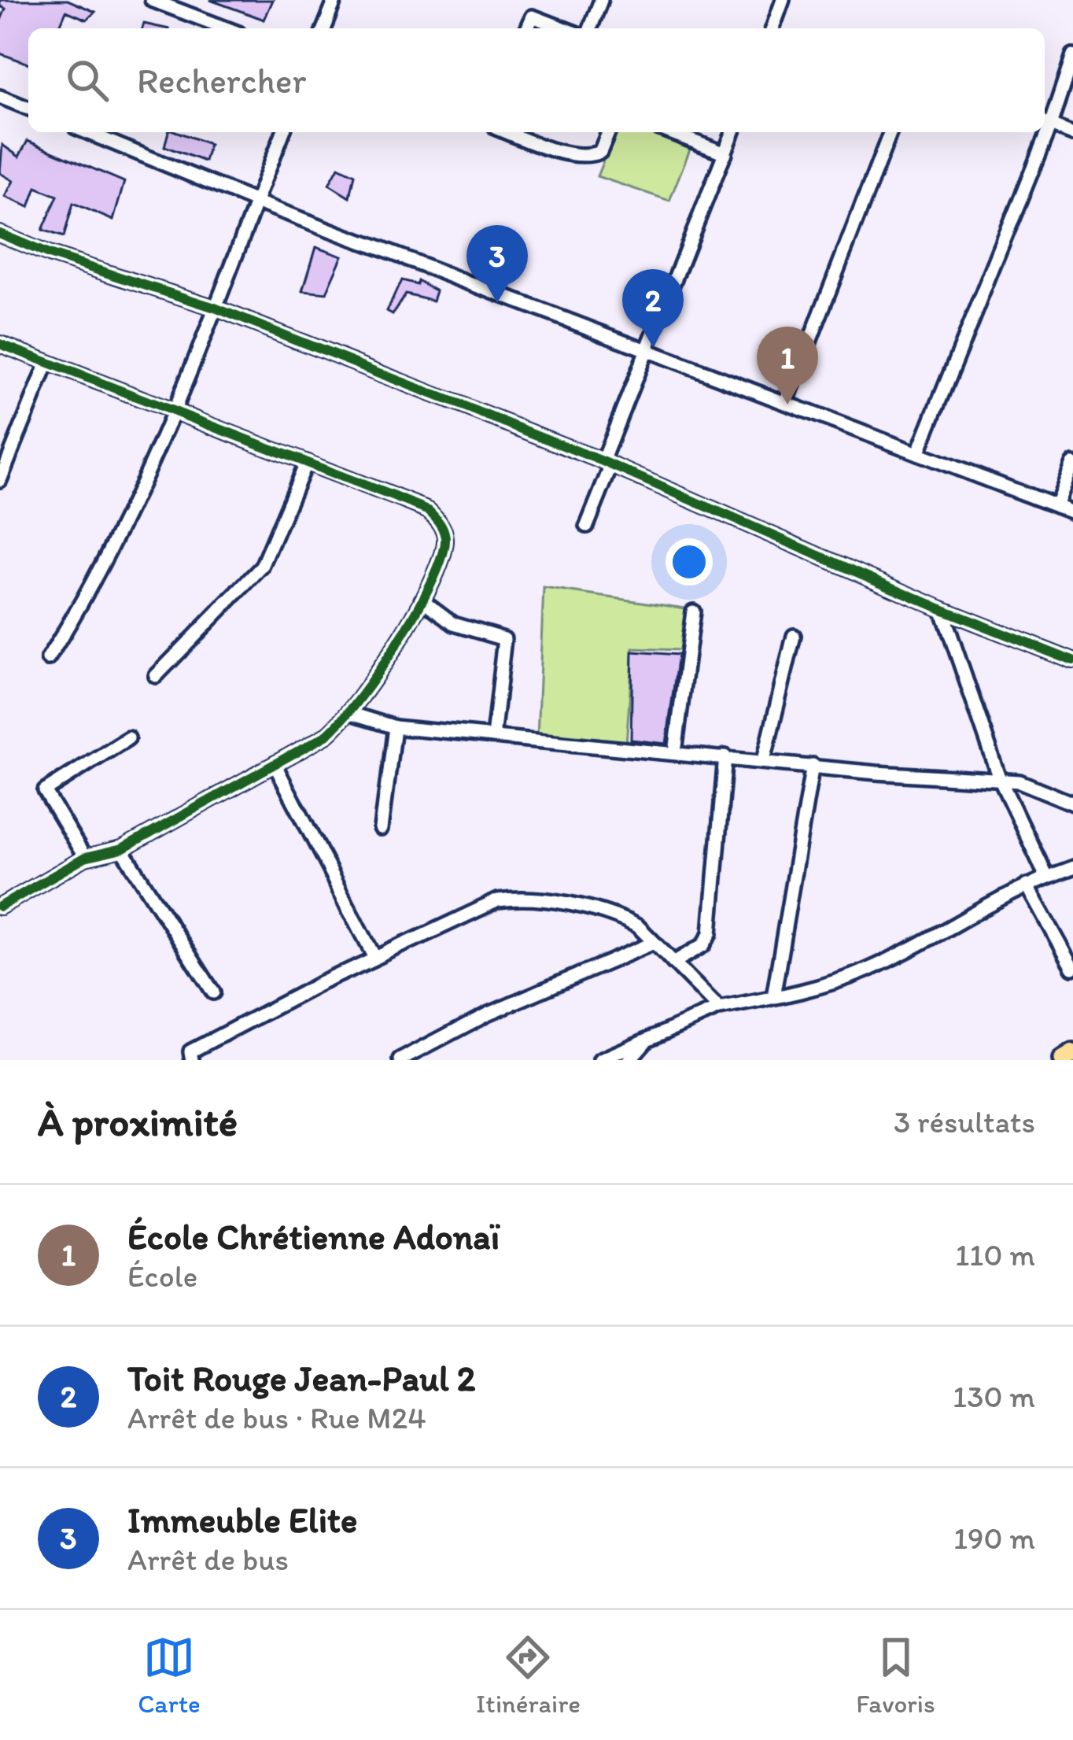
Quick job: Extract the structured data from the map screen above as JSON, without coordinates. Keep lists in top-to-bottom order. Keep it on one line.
{"page":{"search":"Rechercher","pins":["3","2","1"],"heading":["À proximité","3 résultats"],"list":[{"mark":"1","name":"École Chrétienne Adonaï","note":"École","value":"110 m"},{"mark":"2","name":"Toit Rouge Jean-Paul 2","note":"Arrêt de bus · Rue M24","value":"130 m"},{"mark":"3","name":"Immeuble Elite","note":"Arrêt de bus","value":"190 m"}],"nav":["Carte","Itinéraire","Favoris"]}}
